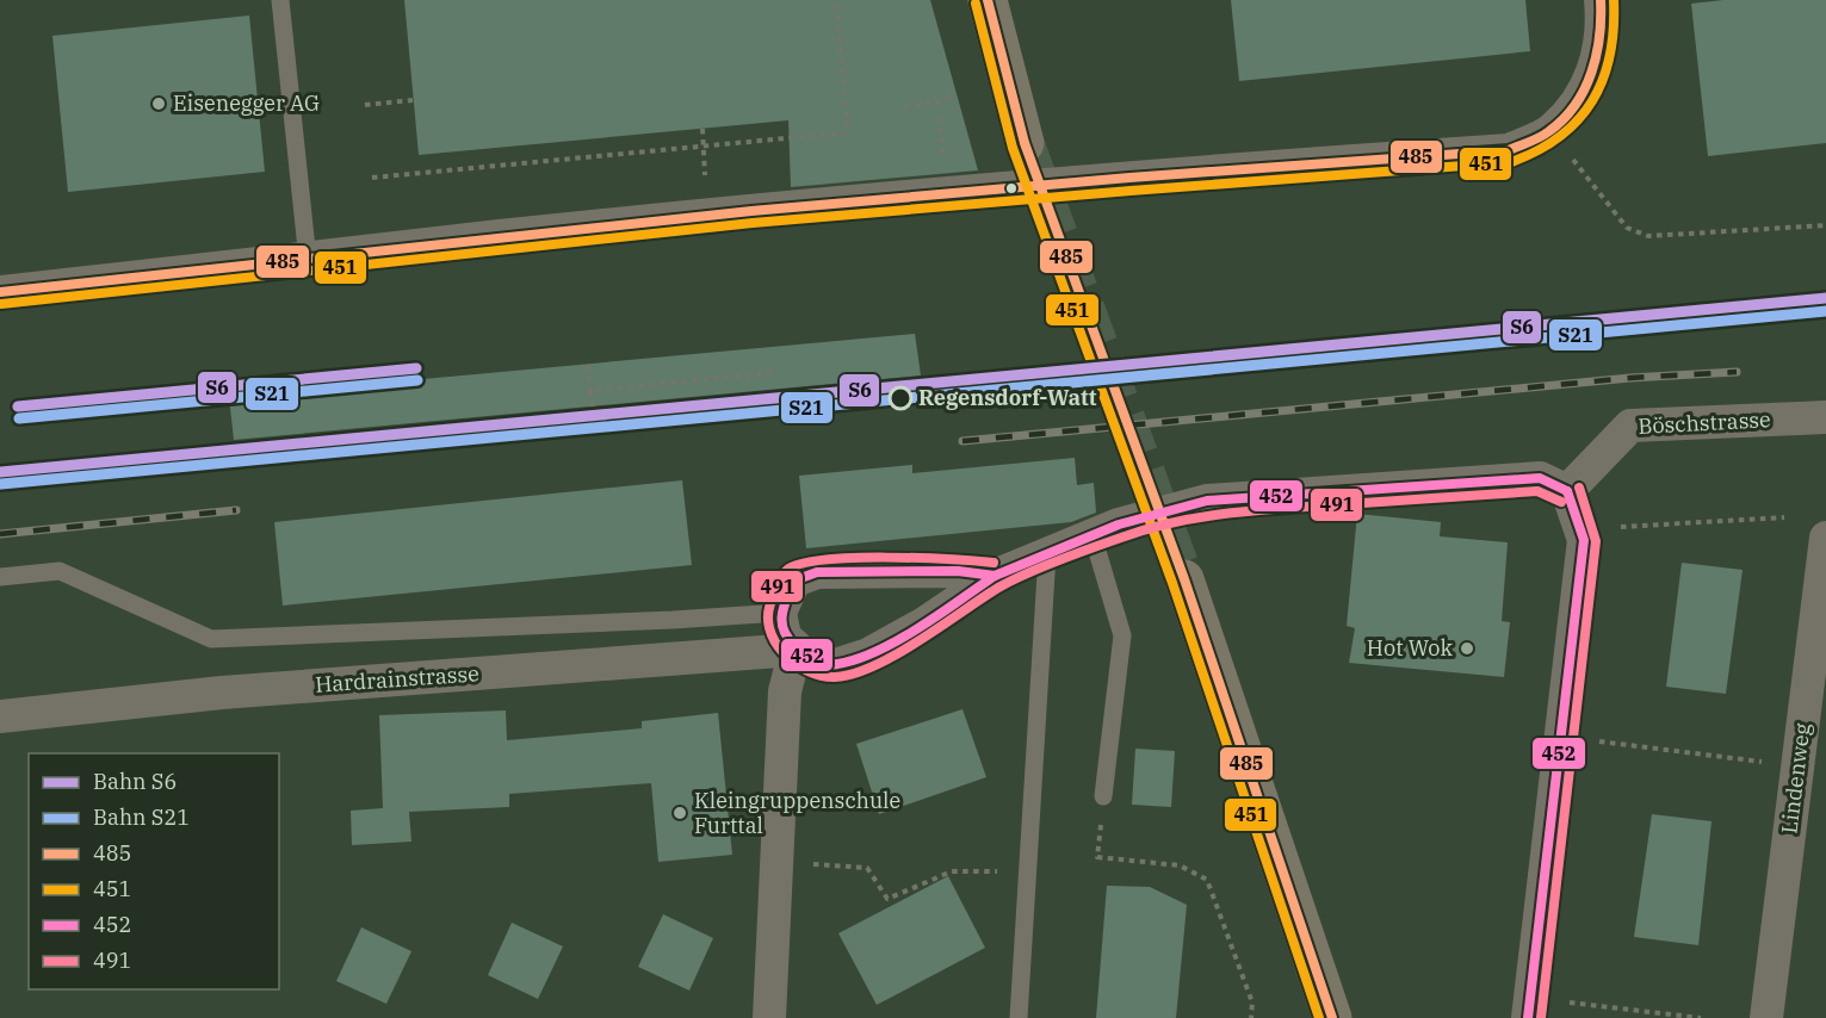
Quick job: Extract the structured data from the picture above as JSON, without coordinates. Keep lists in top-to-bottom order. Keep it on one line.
{"streets":{"street":["Böschstrasse","Hardrainstrasse","Lindenweg"]},"crossings":[["Böschstrasse","Hardrainstrasse"]],"places":["Eisenegger AG","Regensdorf-Watt","Hot Wok","Kleingruppenschule Furttal"],"lines":["transit line 485","transit line 451","rail line S6","rail line S21","transit line 452","transit line 491"],"legend":["Bahn S6","Bahn S21","485","451","452","491"]}
